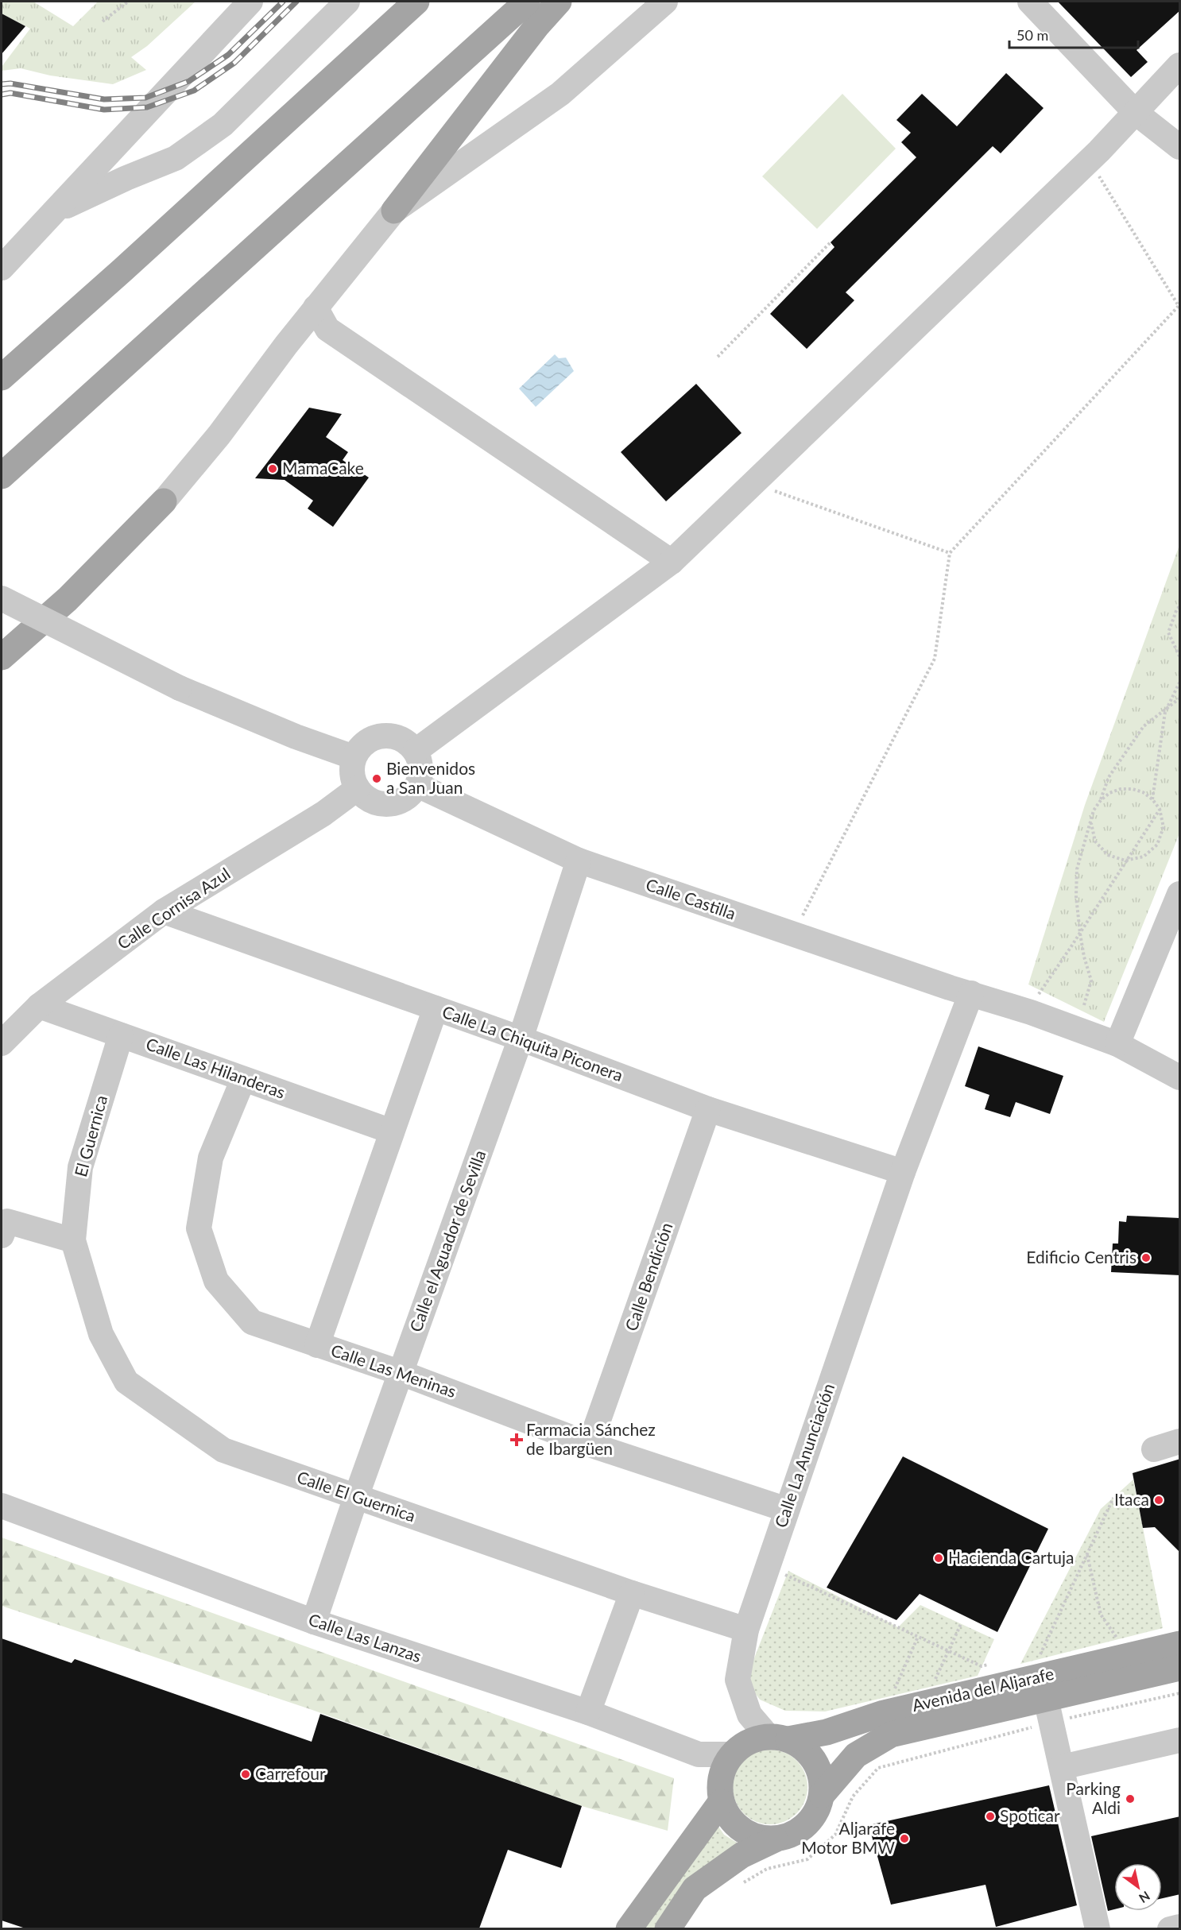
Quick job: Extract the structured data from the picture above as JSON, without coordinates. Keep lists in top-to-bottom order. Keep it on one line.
{"streets":{"main road":["Avenida del Aljarafe"],"street":["Calle Castilla","Calle Cornisa Azul","Calle La Chiquita Piconera","Calle Las Hilanderas","El Guernica","Calle el Aguador de Sevilla","Calle Bendición","Calle Las Meninas","Calle La Anunciación","Calle El Guernica","Calle Las Lanzas"]},"crossings":[["Calle Castilla","Calle Cornisa Azul"],["Calle Castilla","Calle el Aguador de Sevilla"],["Calle Castilla","Calle La Anunciación"],["Calle Cornisa Azul","Calle La Chiquita Piconera"],["Calle Cornisa Azul","Calle Las Hilanderas"],["Calle La Chiquita Piconera","Calle el Aguador de Sevilla"],["Calle La Chiquita Piconera","Calle Bendición"],["Calle La Chiquita Piconera","Calle La Anunciación"],["Calle Las Hilanderas","El Guernica"],["Calle Las Hilanderas","Calle Las Meninas"],["El Guernica","Calle El Guernica"],["Calle el Aguador de Sevilla","Calle Las Meninas"],["Calle el Aguador de Sevilla","Calle El Guernica"],["Calle el Aguador de Sevilla","Calle Las Lanzas"],["Calle Bendición","Calle Las Meninas"],["Calle Las Meninas","Calle La Anunciación"],["Calle La Anunciación","Calle El Guernica"],["Calle La Anunciación","Calle Las Lanzas"],["Calle La Anunciación","Avenida del Aljarafe"],["Calle Las Lanzas","Avenida del Aljarafe"]],"places":{"other":["MamaCake","Bienvenidos a San Juan","Edificio Centris","Itaca","Hacienda Cartuja","Carrefour","Parking Aldi","Spoticar","Aljarafe Motor BMW"],"health":["Farmacia Sánchez de Ibargüen"]},"scale_bar":"50 m","north":"bottom right"}
